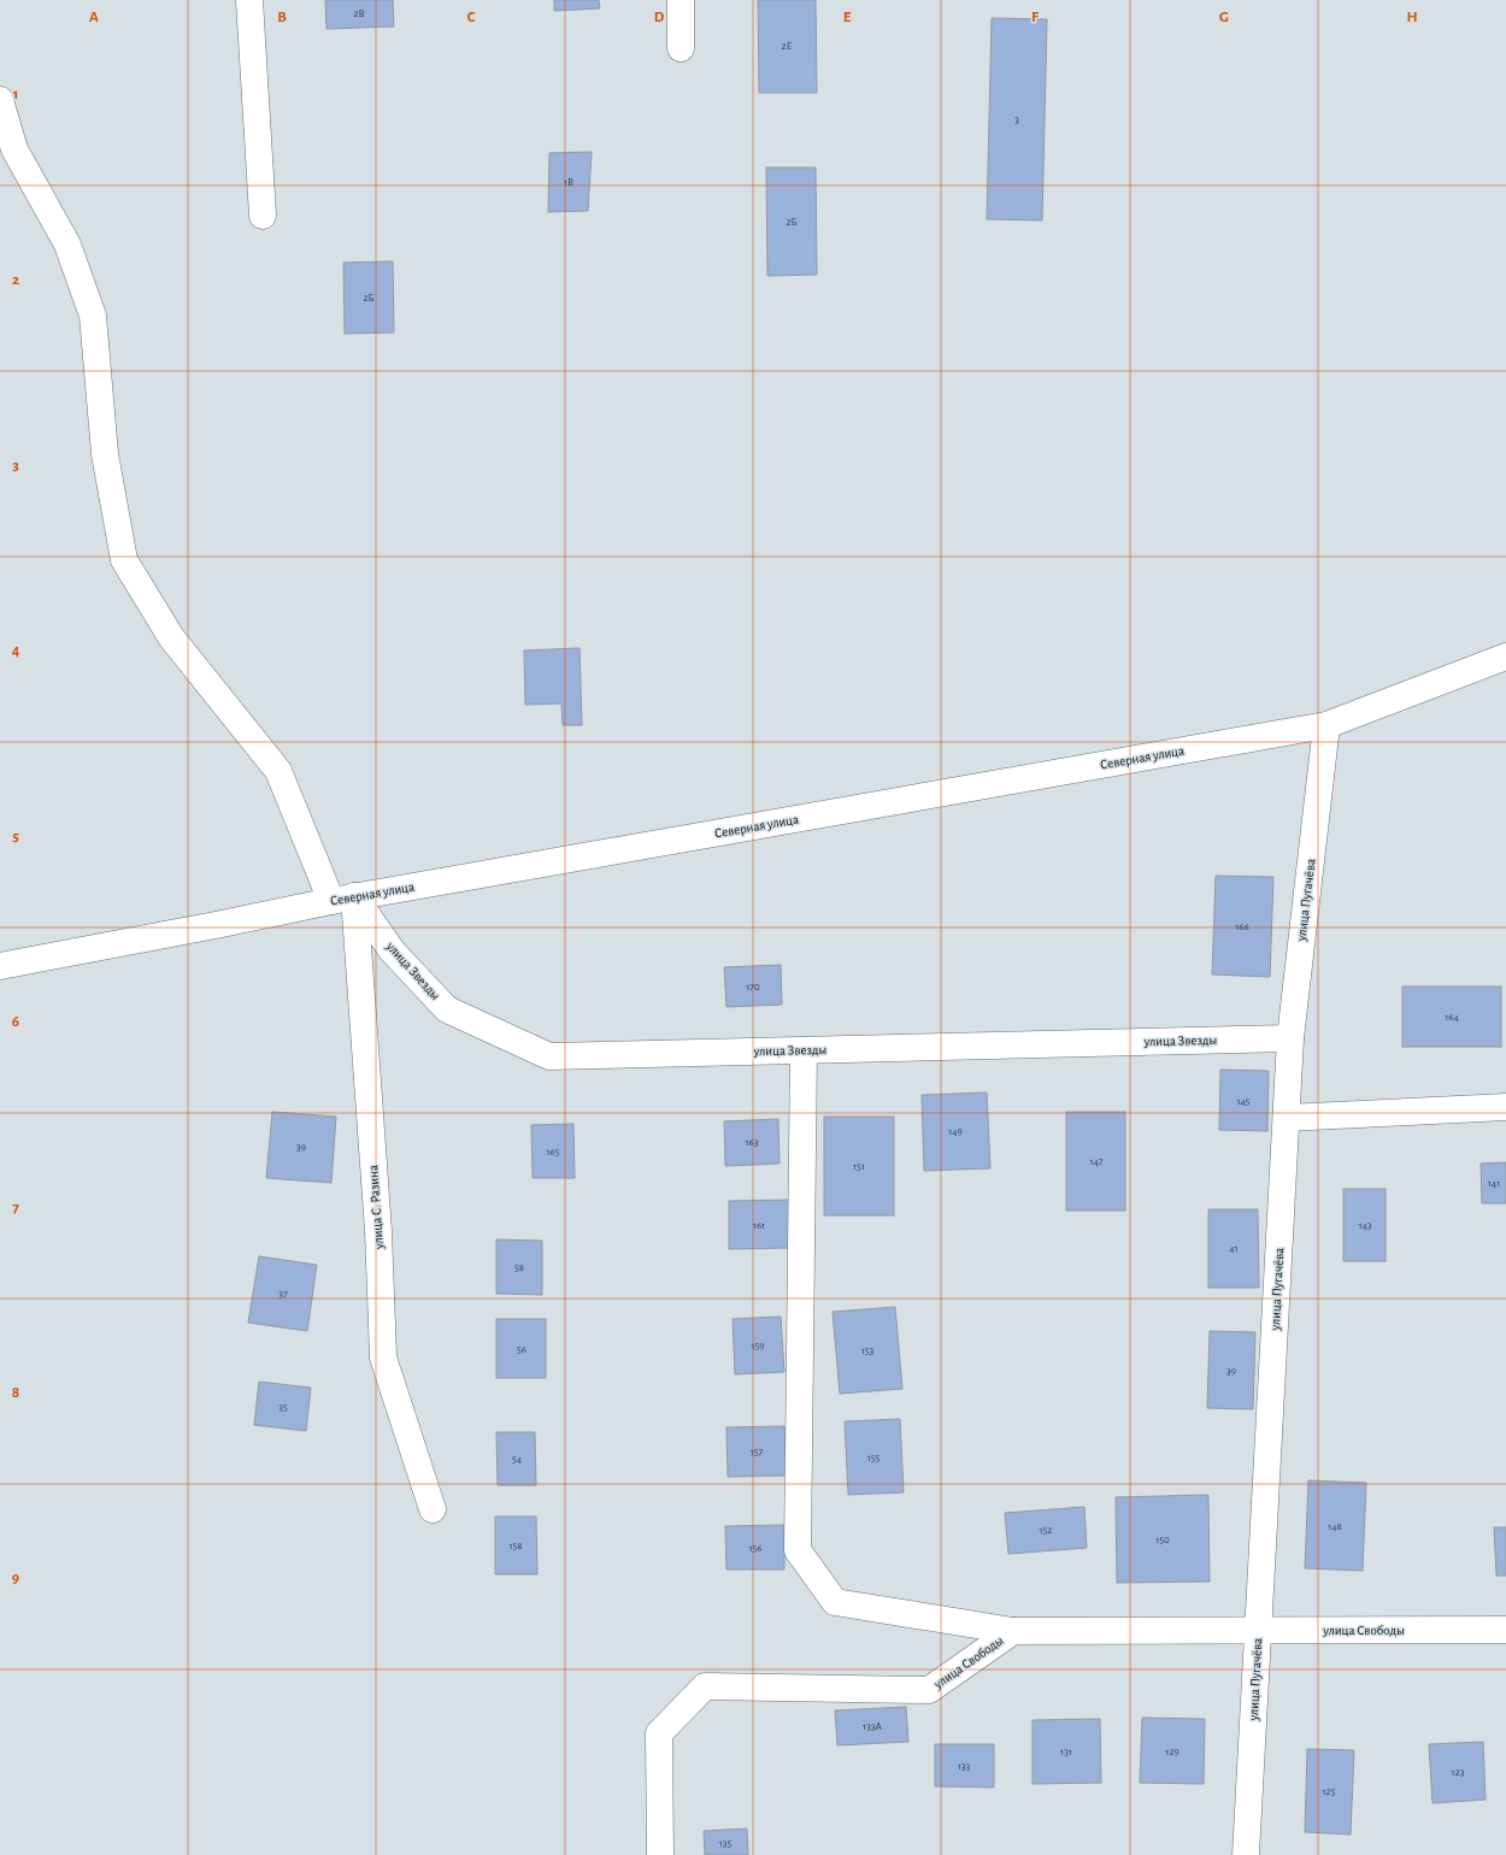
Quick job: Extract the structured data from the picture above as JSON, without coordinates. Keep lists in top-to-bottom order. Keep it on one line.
{"streets":{"street":["Северная улица","улица Пугачёва","улица Звезды","улица С. Разина","улица Свободы"]},"crossings":[["Северная улица","улица Пугачёва"],["Северная улица","улица Звезды"],["Северная улица","улица С. Разина"],["улица Пугачёва","улица Звезды"],["улица Пугачёва","улица Свободы"],["улица Звезды","улица С. Разина"]],"house_numbers":["2В","2Е","3","1В","2Б","2Б","166","170","164","145","149","163","39","165","147","151","141","161","143","41","58","37","159","56","153","39","35","157","155","54","148","152","150","158","156","133А","131","129","133","123","125","135"],"grid":{"columns":["A","B","C","D","E","F","G","H"],"rows":["1","2","3","4","5","6","7","8","9"]}}
